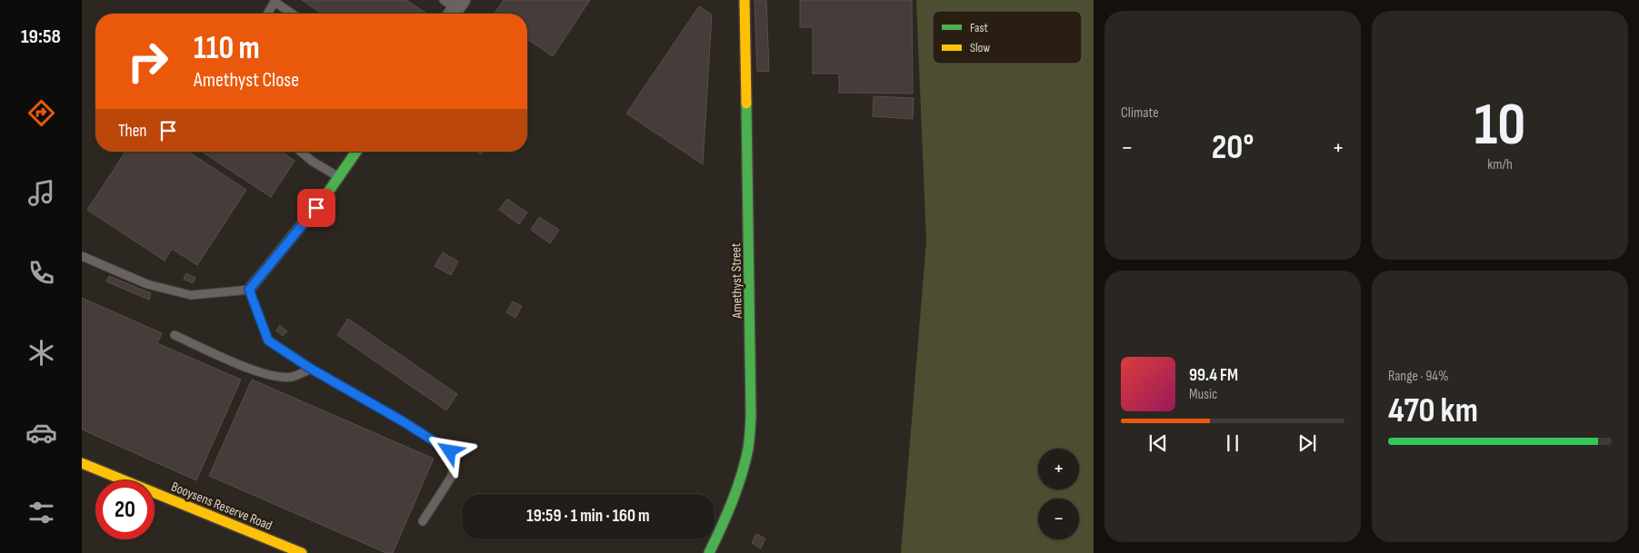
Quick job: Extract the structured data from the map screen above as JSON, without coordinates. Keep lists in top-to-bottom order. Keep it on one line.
{"streets":{"street":["Amethyst Street","Booysens Reserve Road"]},"legend":["Fast","Slow"],"page":{"tabs":"19:58","tile":["Climate",["10","km/h"],["Range · 94%","470 km"]],"turn":["110 m","Amethyst Close"],"then":"Then","heat":["−","20°","+"],"song":["99.4 FM","Music"],"map_buttons":["+","−"],"limit":"20","trip":"19:59 · 1 min · 160 m"}}
